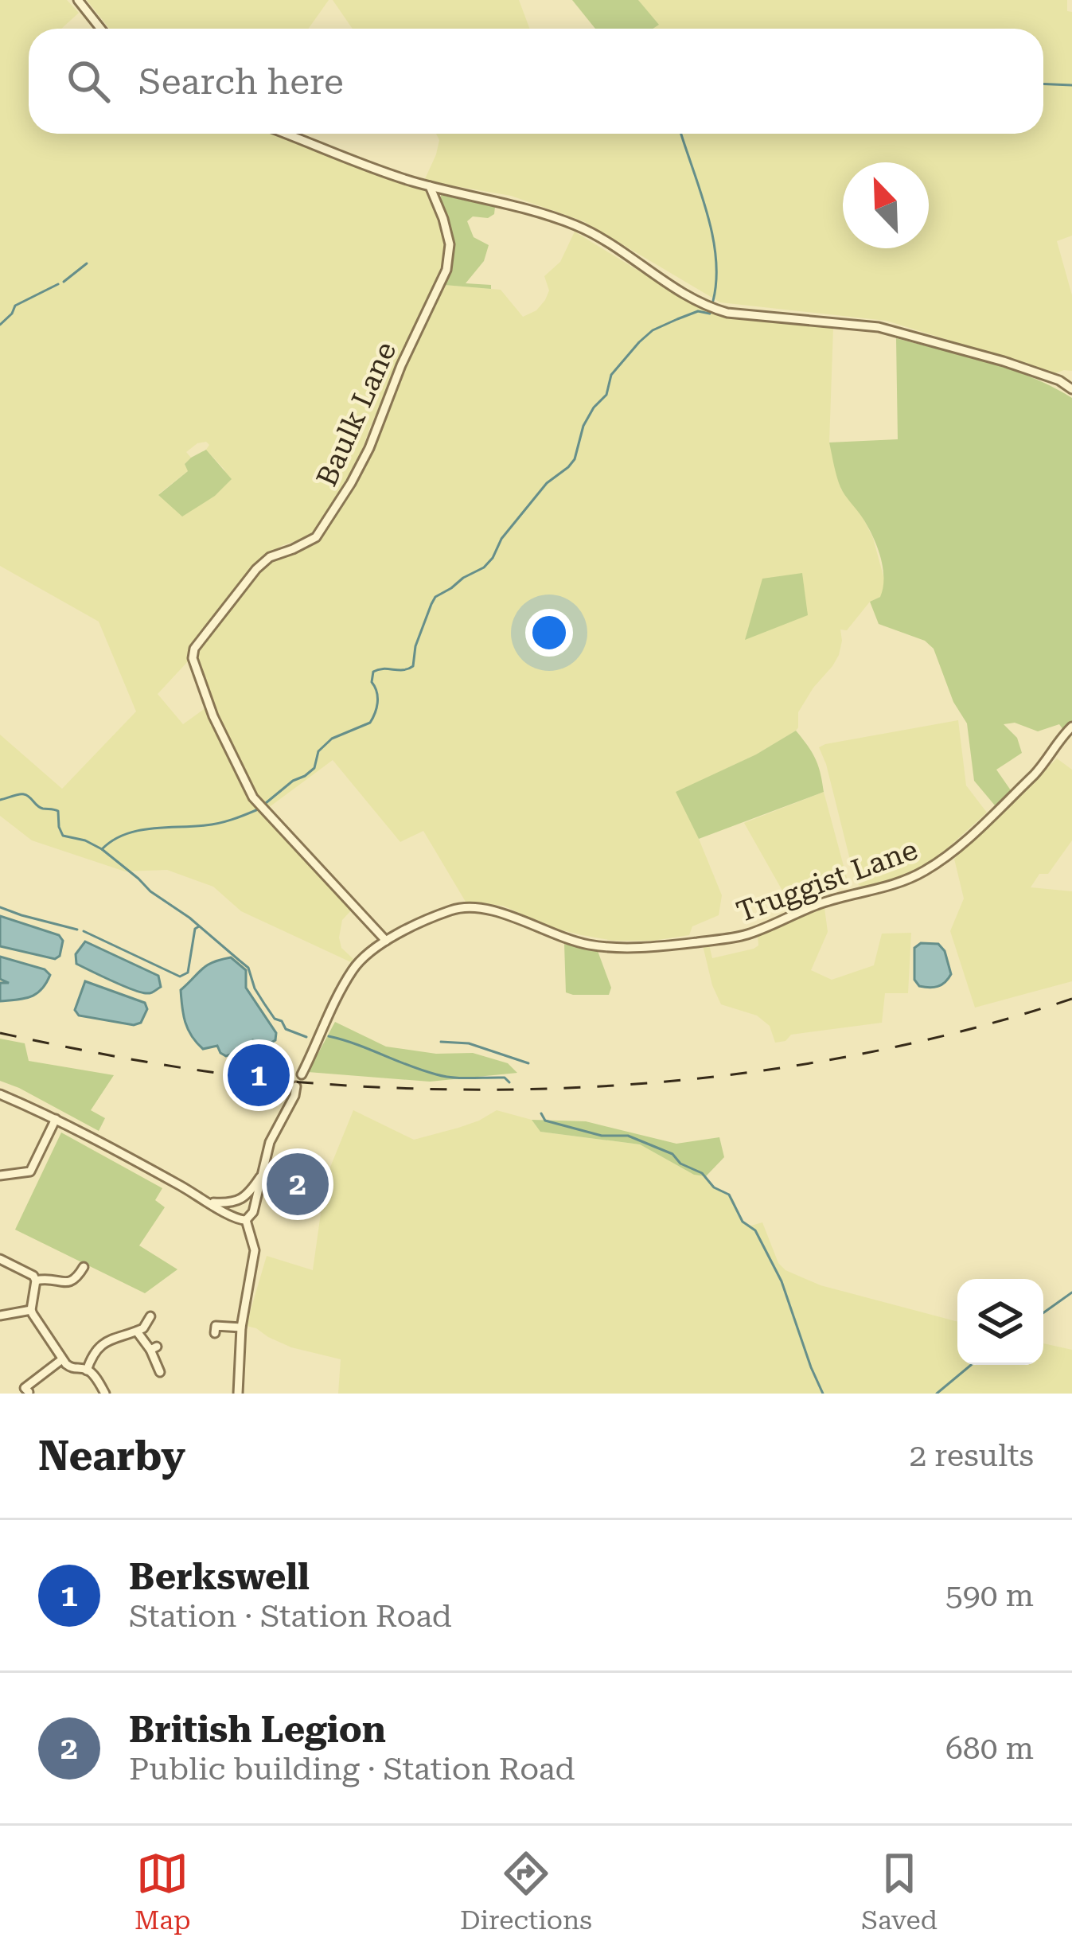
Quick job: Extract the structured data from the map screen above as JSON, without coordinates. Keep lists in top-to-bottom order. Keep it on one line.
{"streets":{"street":["Baulk Lane","Truggist Lane"]},"crossings":[["Baulk Lane","Truggist Lane"]],"north":"top left","page":{"search":"Search here","pins":["1","2"],"heading":["Nearby","2 results"],"list":[{"mark":"1","name":"Berkswell","note":"Station · Station Road","value":"590 m"},{"mark":"2","name":"British Legion","note":"Public building · Station Road","value":"680 m"}],"nav":["Map","Directions","Saved"]}}
